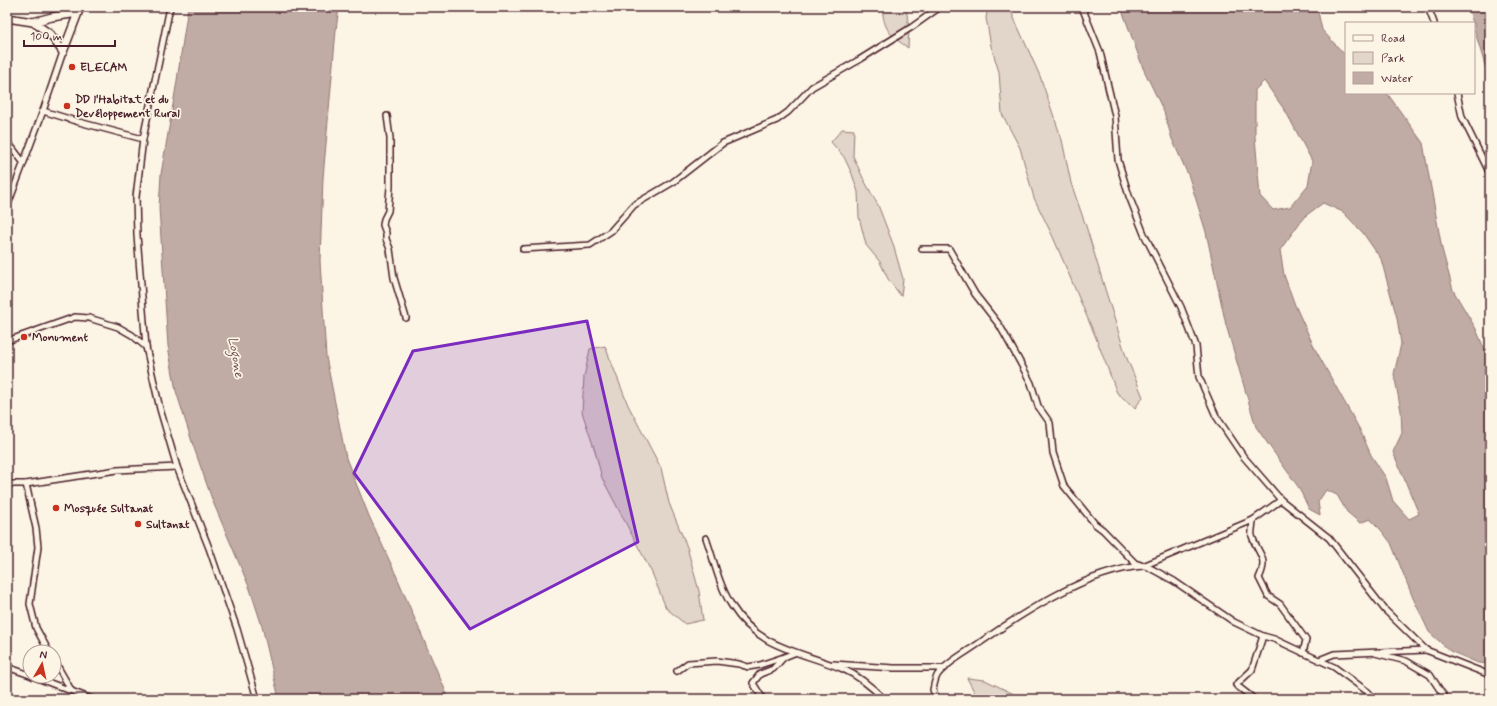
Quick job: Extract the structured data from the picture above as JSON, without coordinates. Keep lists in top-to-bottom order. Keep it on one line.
{"water":["Logone"],"places":["ELECAM","DD l'Habitat et du Devéloppement Rural","Monument","Mosquée Sultanat","Sultanat"],"legend":["Road","Park","Water"],"scale_bar":"100 m","north":"top"}
